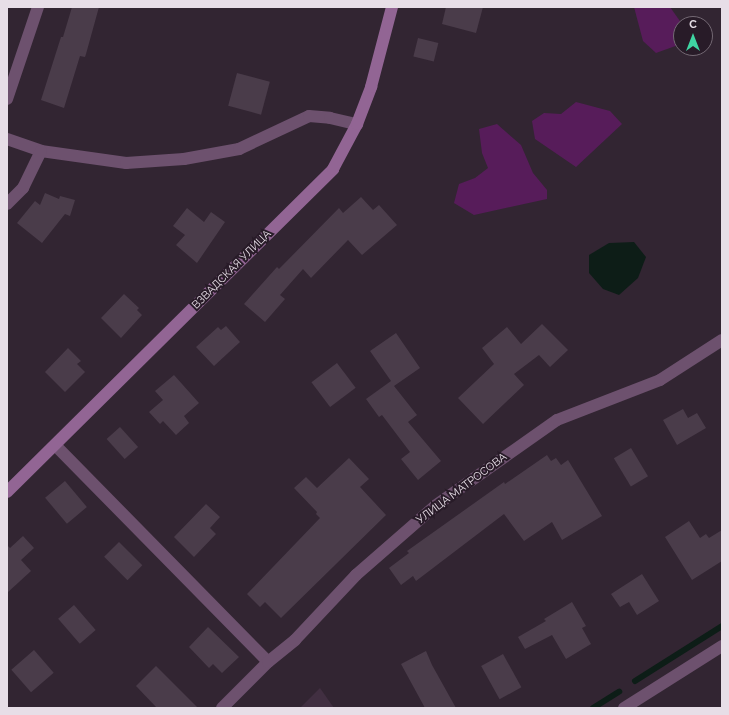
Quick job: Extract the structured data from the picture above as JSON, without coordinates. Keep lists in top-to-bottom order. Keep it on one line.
{"streets":{"street":["ВЗВАДСКАЯ УЛИЦА","УЛИЦА МАТРОСОВА"]},"north":"top"}
